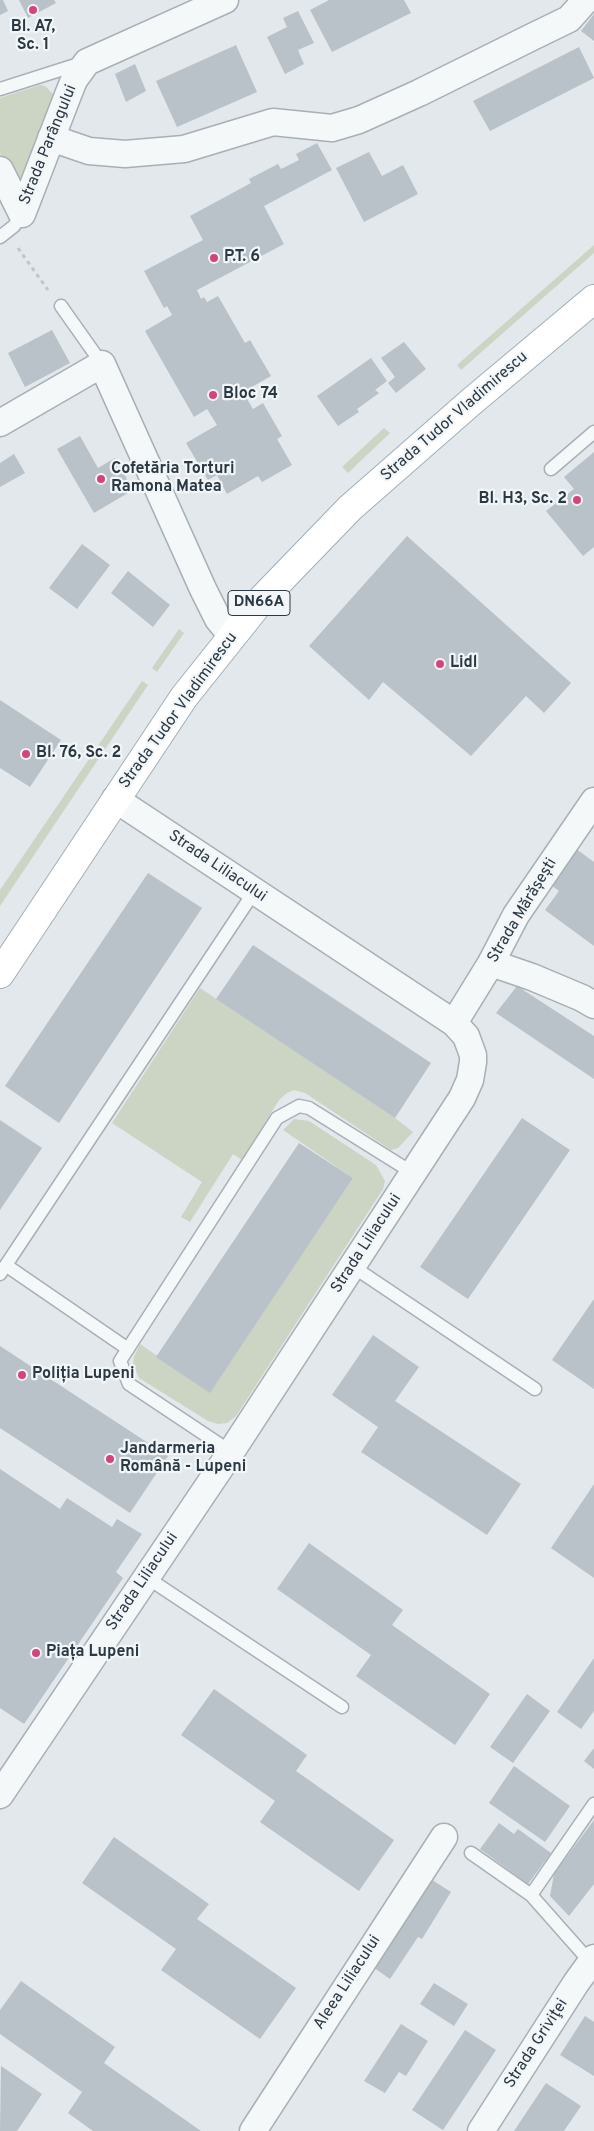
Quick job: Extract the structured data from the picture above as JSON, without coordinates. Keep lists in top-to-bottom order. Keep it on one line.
{"streets":{"main road":["Strada Tudor Vladimirescu","DN66A"],"street":["Strada Parângului","Strada Liliacului","Strada Mărășești","Aleea Liliacului","Strada Griviţei"]},"crossings":[["Strada Tudor Vladimirescu","Strada Liliacului"],["Strada Liliacului","Strada Mărășești"]],"places":["Bl. A7, Sc. 1","P.T. 6","Bloc 74","Cofetăria Torturi Ramona Matea","Bl. H3, Sc. 2","Lidl","Bl. 76, Sc. 2","Poliția Lupeni","Jandarmeria Română - Lupeni","Piața Lupeni"]}
